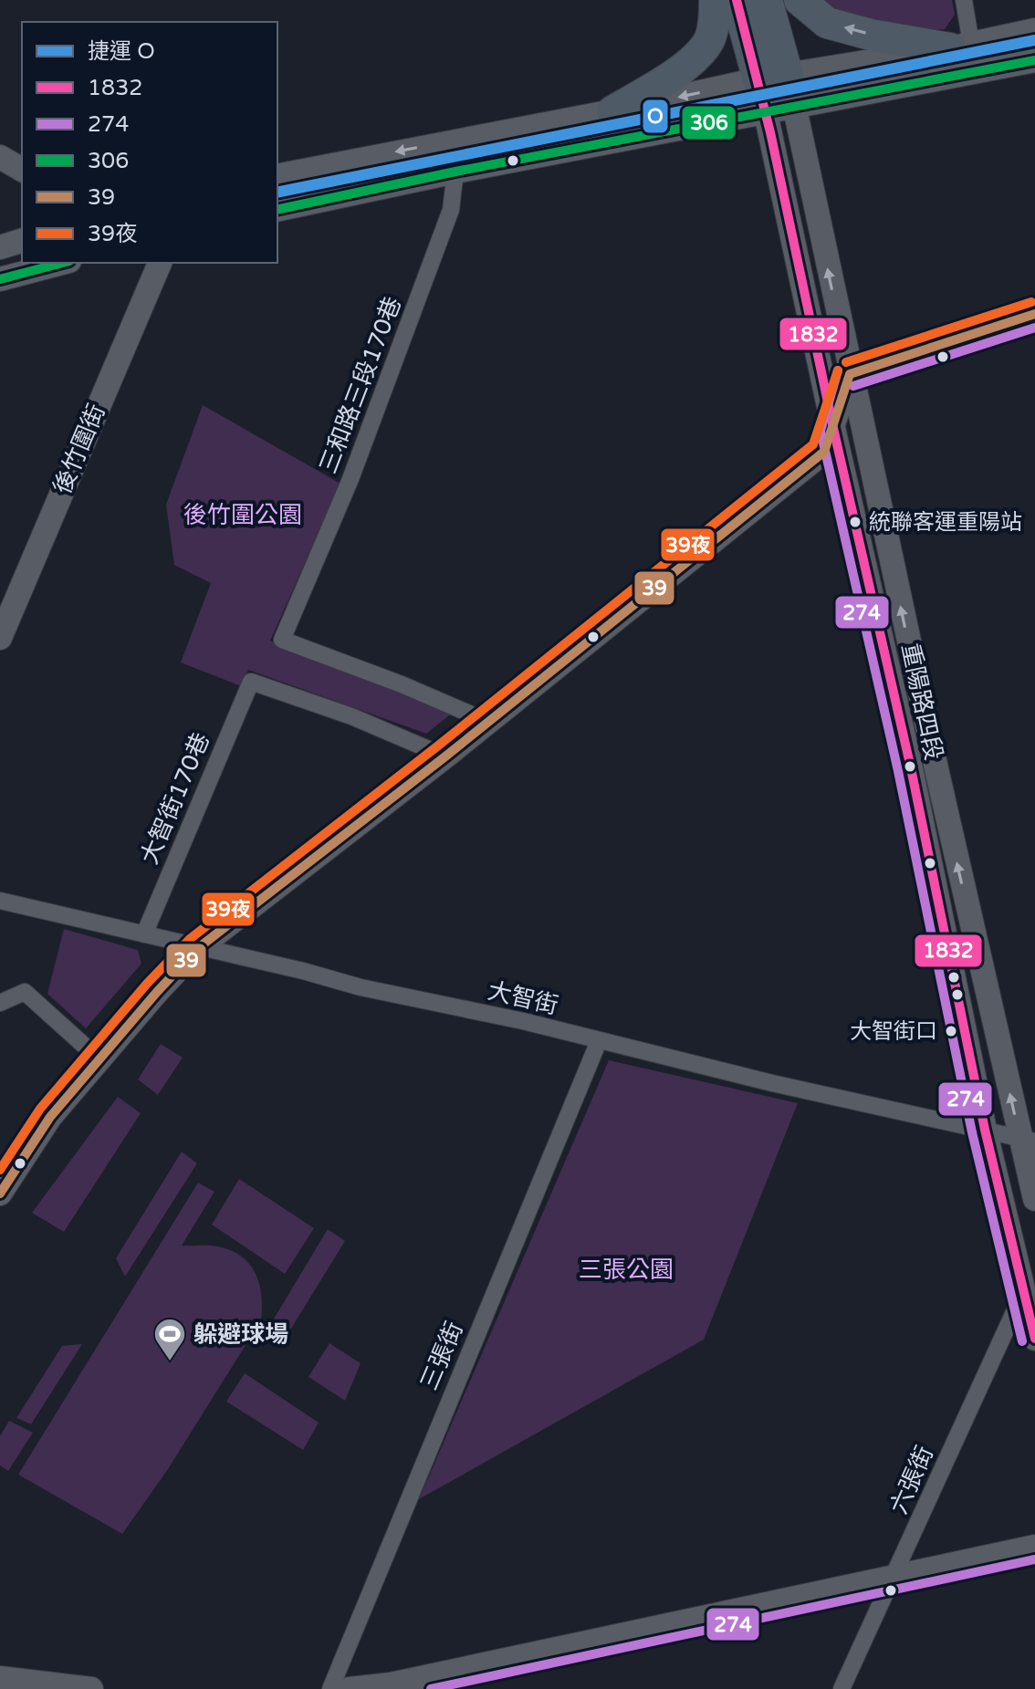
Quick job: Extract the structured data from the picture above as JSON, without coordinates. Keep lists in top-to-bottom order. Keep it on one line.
{"streets":{"main road":["後竹圍街","重陽路四段"],"street":["三和路三段170巷","大智街170巷","大智街","三張街","六張街"]},"crossings":[["重陽路四段","大智街"],["重陽路四段","六張街"],["大智街170巷","大智街"],["大智街","三張街"]],"parks":["後竹圍公園","三張公園"],"places":{"other":["統聯客運重陽站","大智街口"],"sports":["躲避球場"]},"lines":["transit line 1832","metro line O","transit line 306","transit line 39夜","transit line 39","transit line 274"],"legend":["捷運 O","1832","274","306","39","39夜"]}
